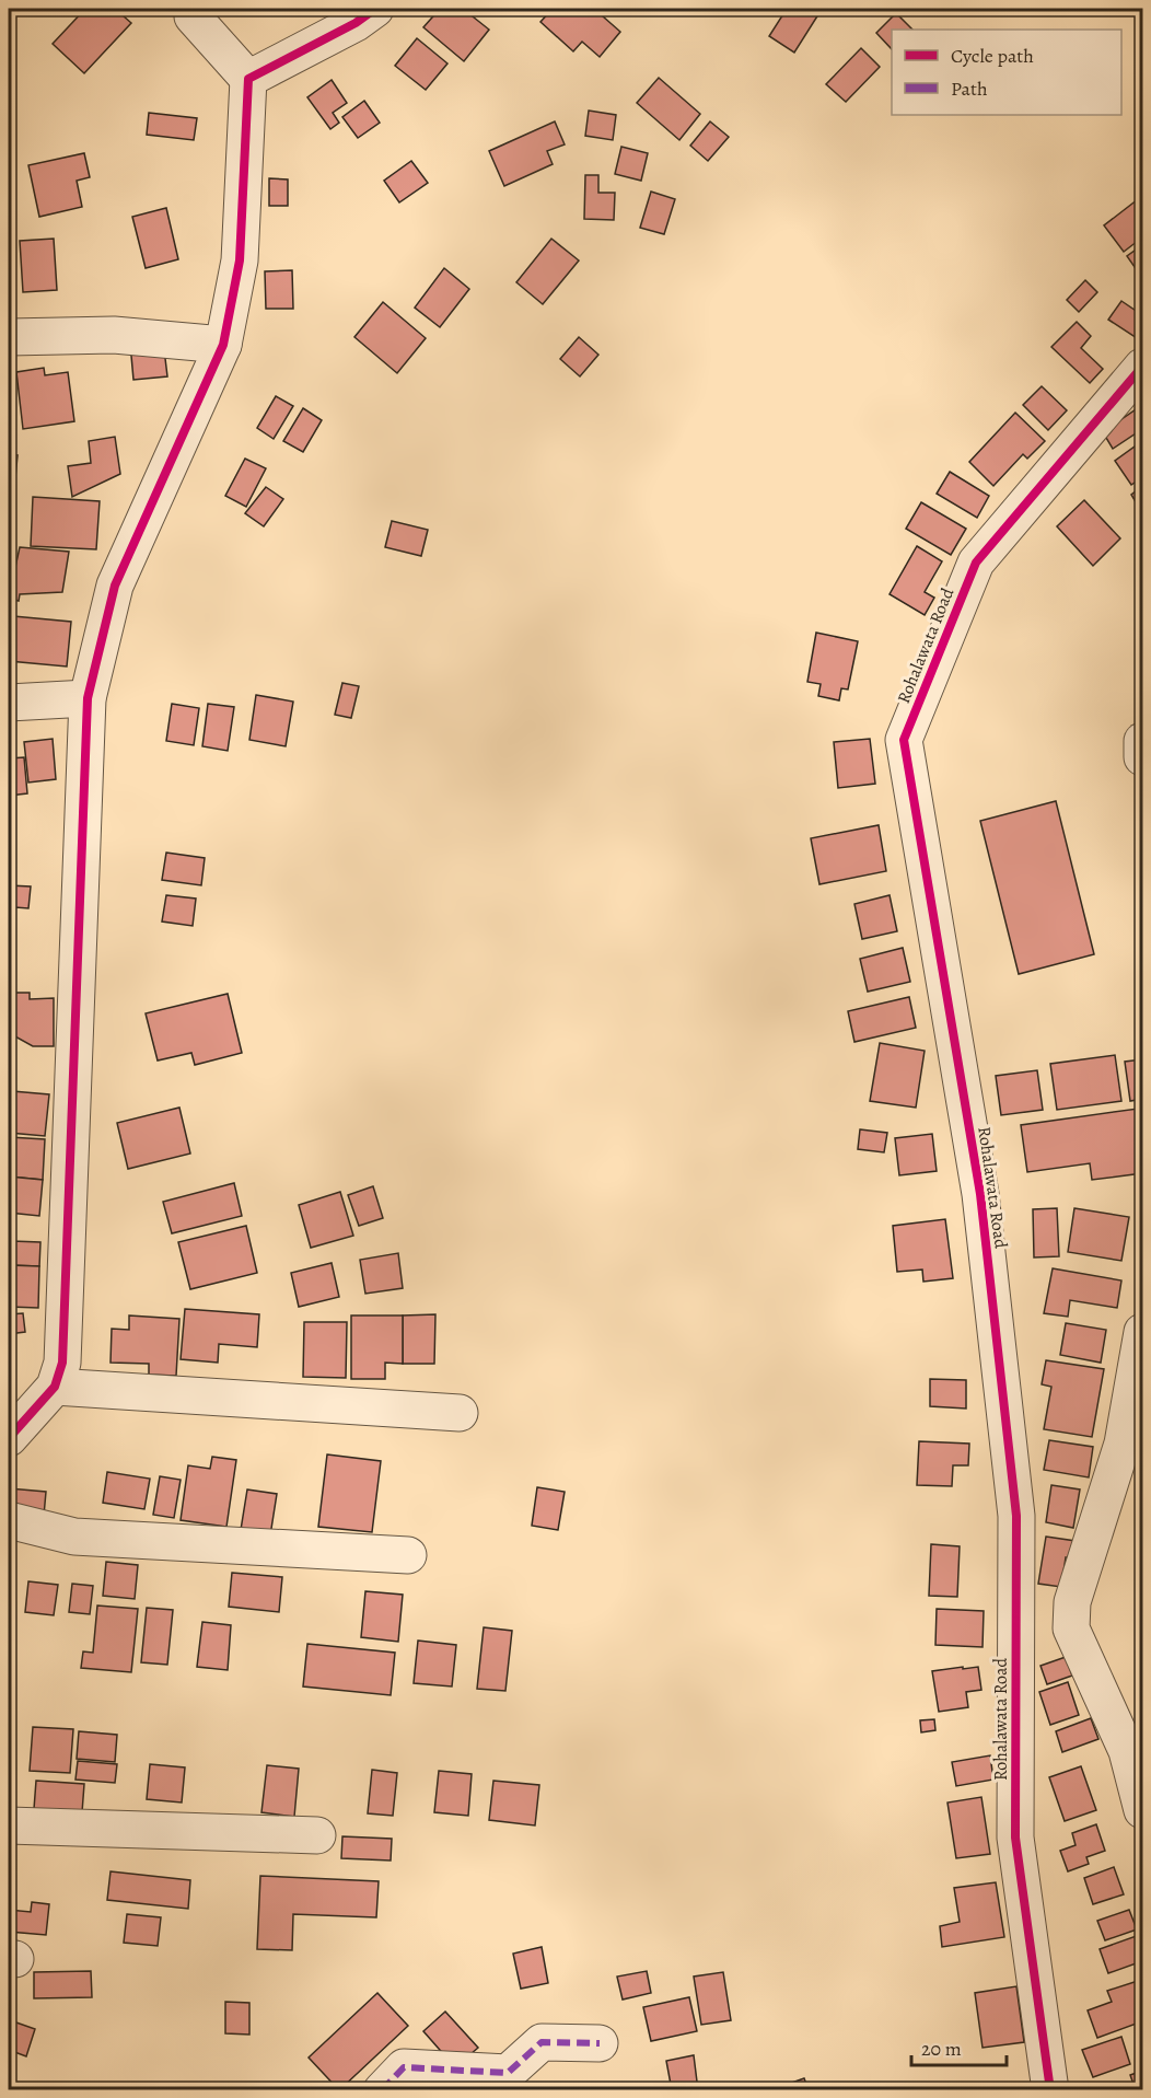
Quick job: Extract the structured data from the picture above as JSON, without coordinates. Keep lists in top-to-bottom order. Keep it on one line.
{"streets":{"street":["Rohalawata Road"]},"legend":["Cycle path","Path"],"scale_bar":"20 m"}
